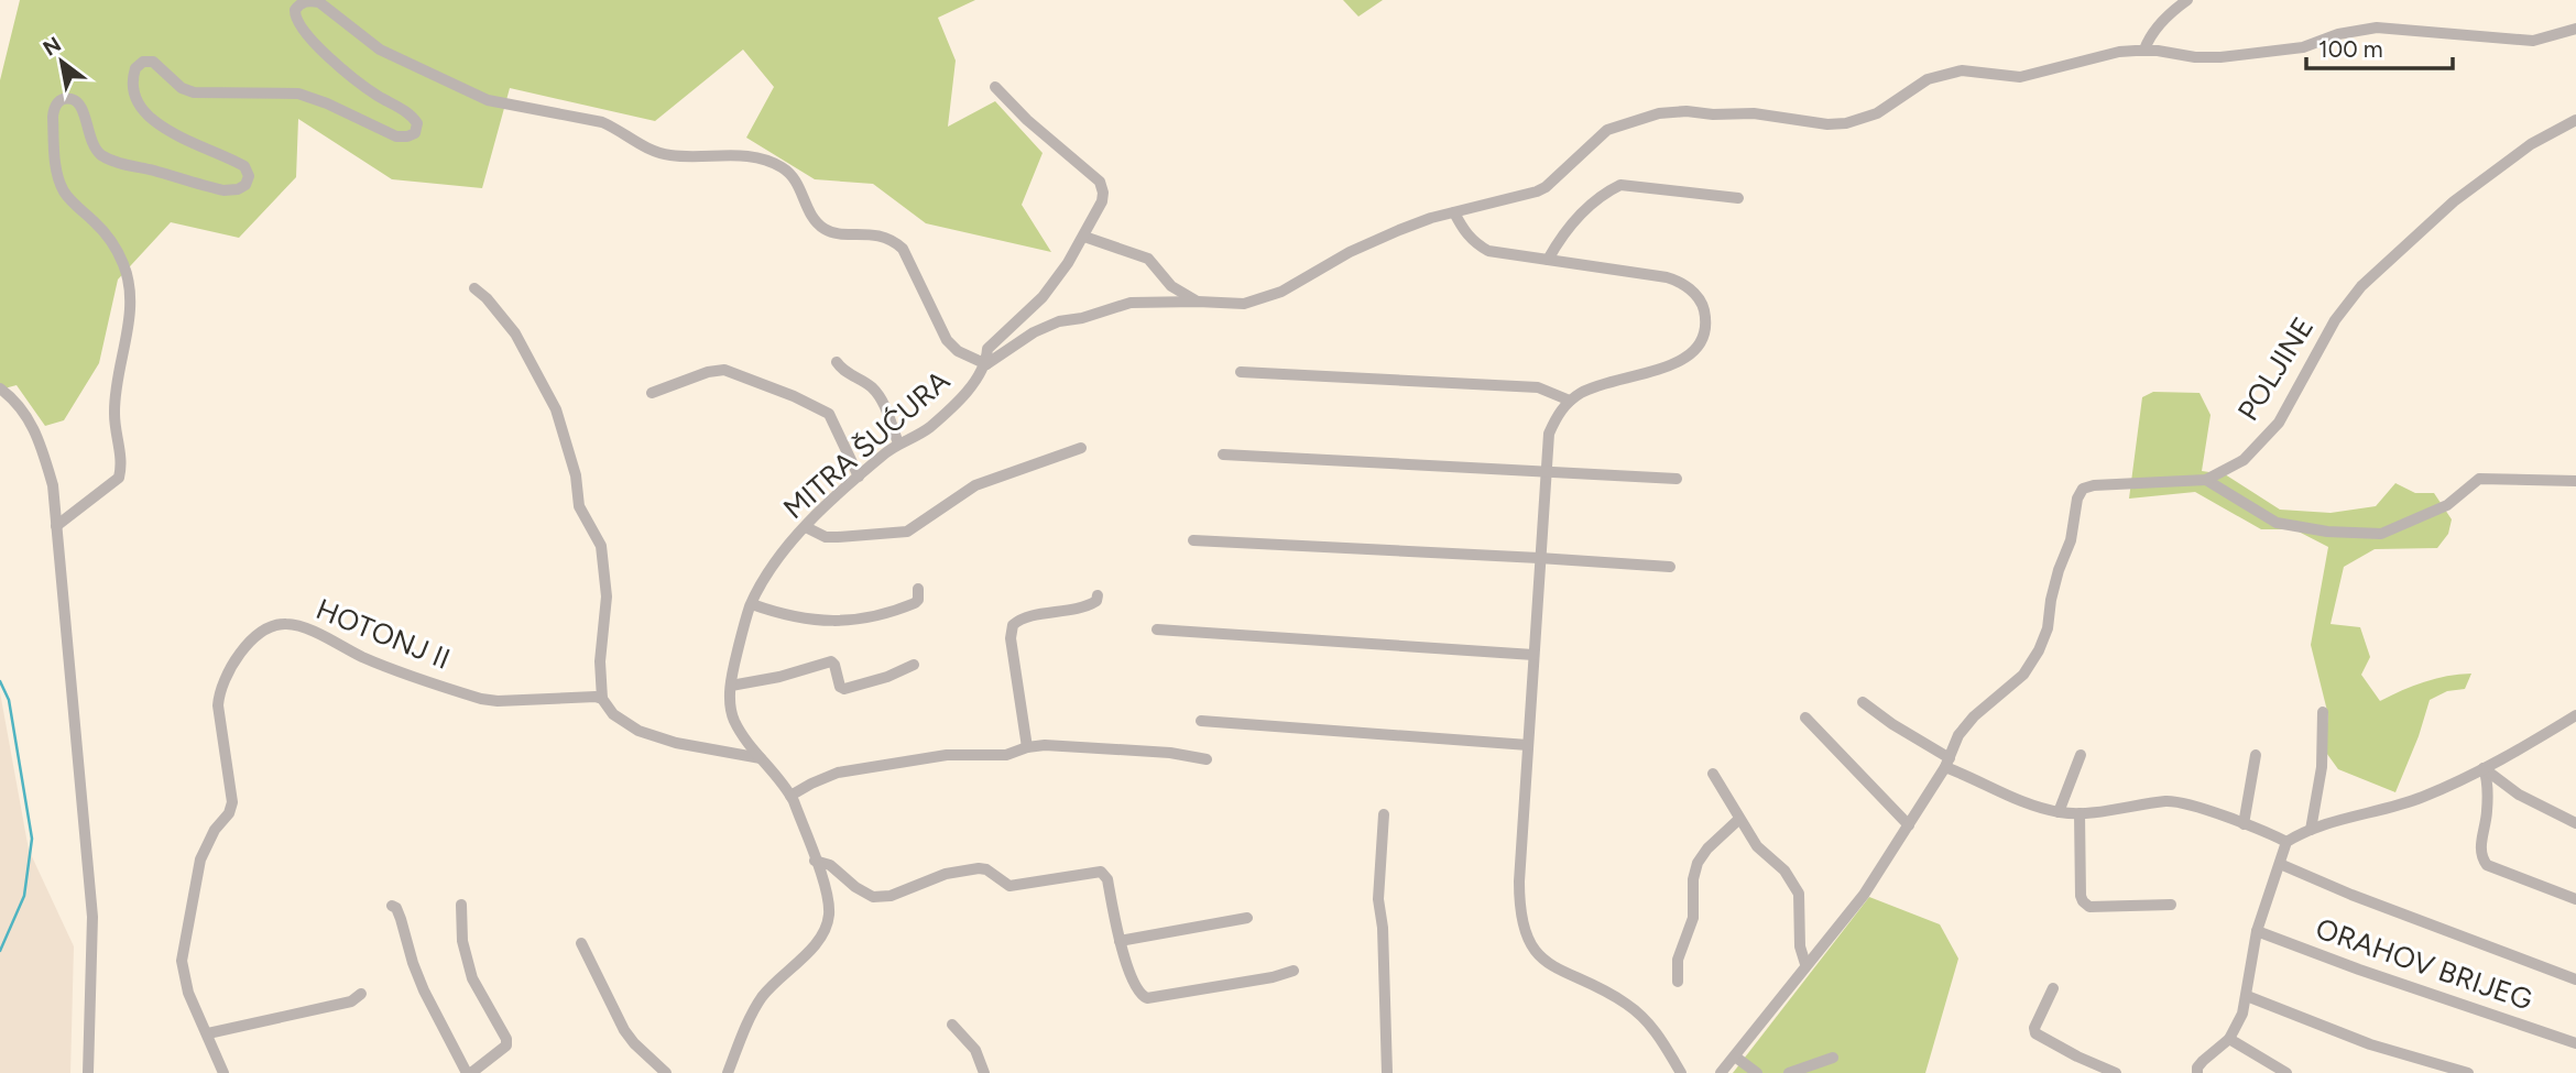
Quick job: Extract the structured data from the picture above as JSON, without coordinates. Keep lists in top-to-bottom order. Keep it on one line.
{"streets":{"street":["POLJINE","MITRA ŠUĆURA","HOTONJ II","ORAHOV BRIJEG"]},"scale_bar":"100 m","north":"top left"}
